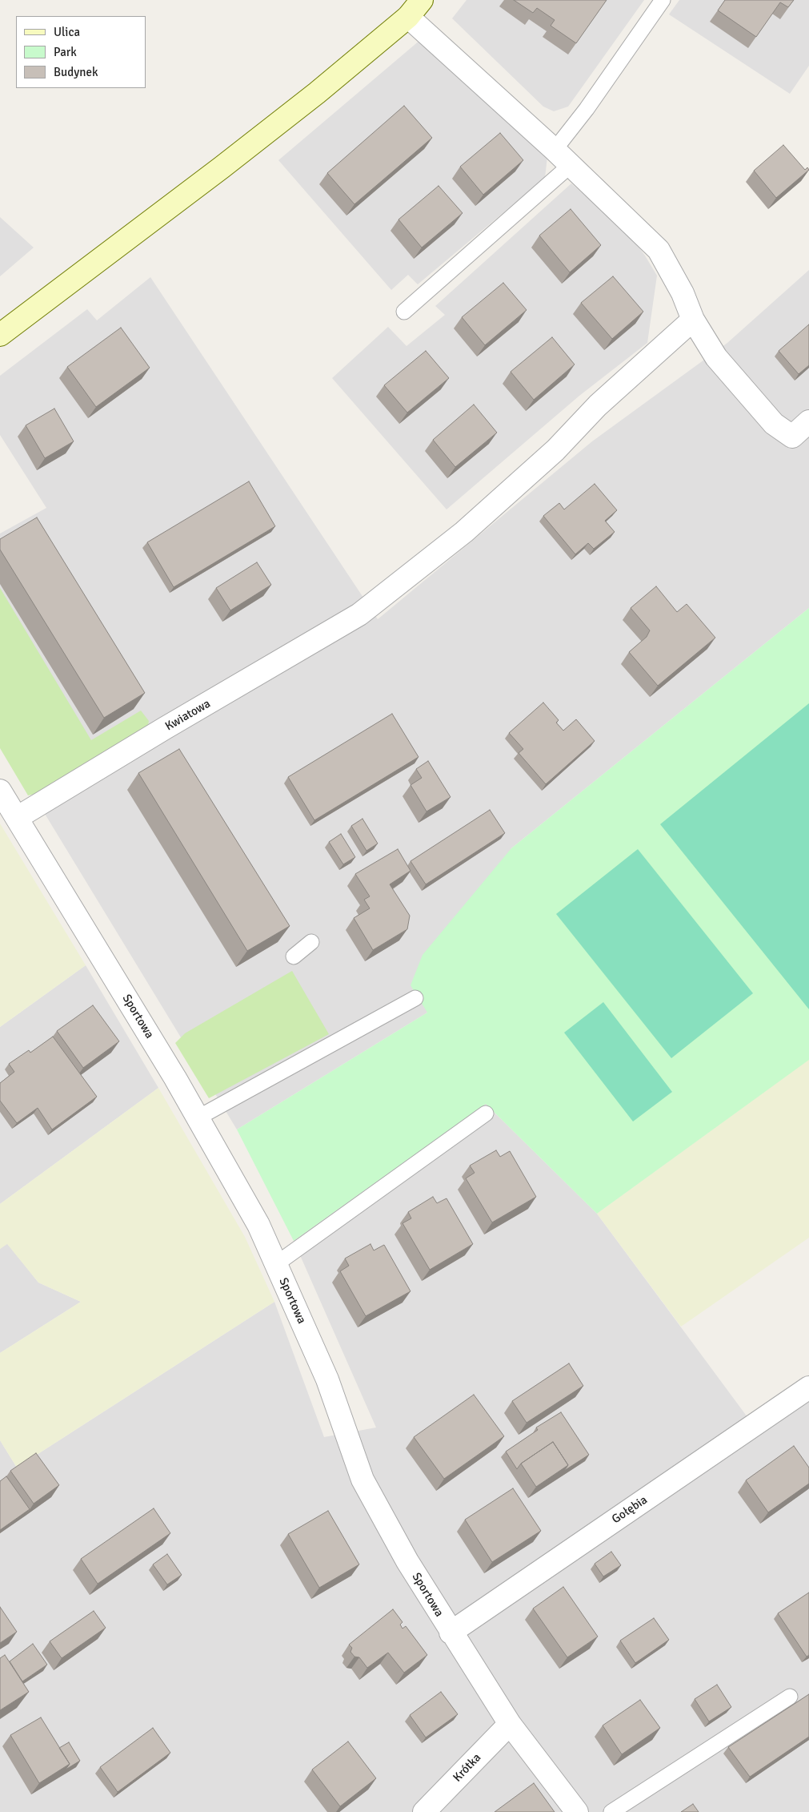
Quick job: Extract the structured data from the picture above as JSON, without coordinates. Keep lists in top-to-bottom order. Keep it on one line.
{"streets":{"street":["Kwiatowa","Sportowa","Gołębia","Krótka"]},"crossings":[["Kwiatowa","Sportowa"],["Sportowa","Gołębia"],["Sportowa","Krótka"]],"legend":["Ulica","Park","Budynek"]}
